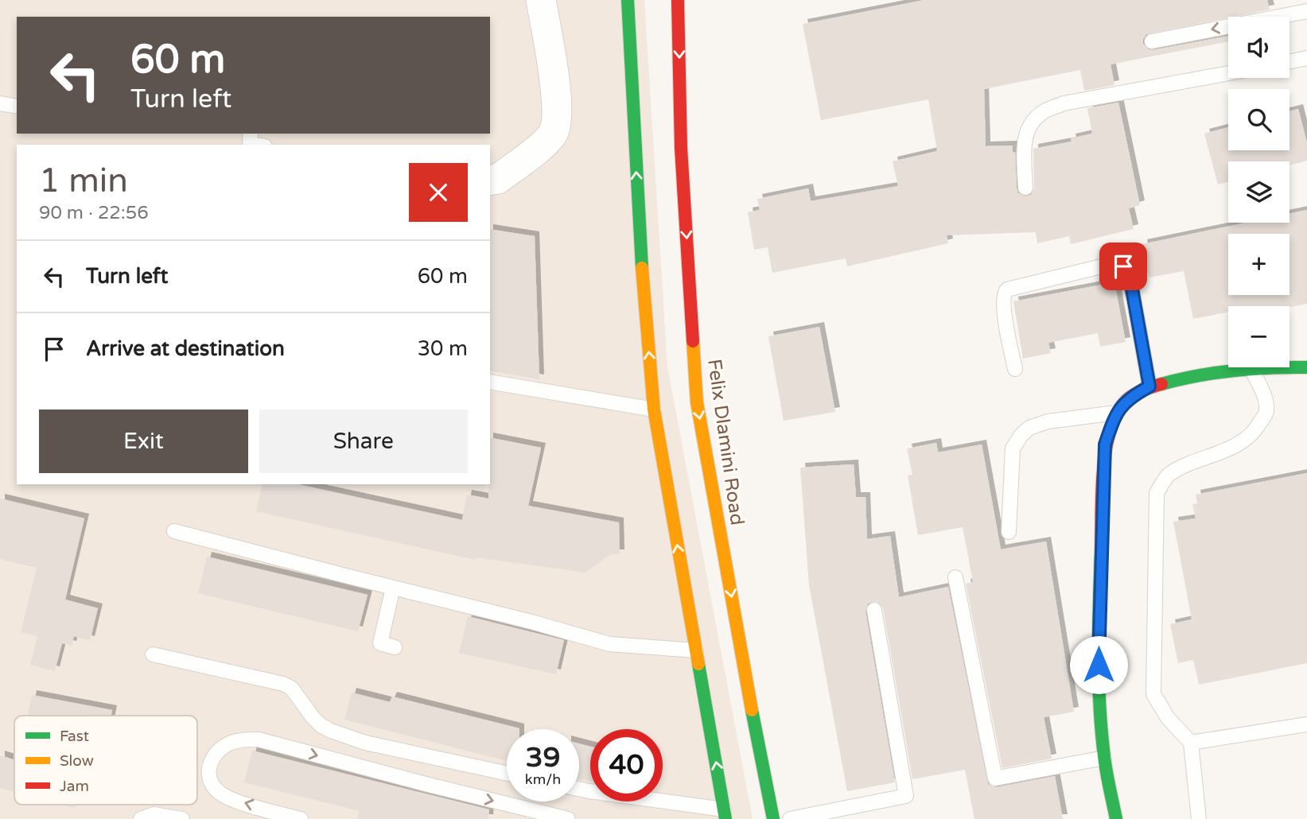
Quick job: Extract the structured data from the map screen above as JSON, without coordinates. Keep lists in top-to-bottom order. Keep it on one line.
{"streets":{"main road":["Felix Dlamini Road"]},"legend":["Fast","Slow","Jam"],"page":{"map_buttons":["+","−"],"turn":["60 m","Turn left"],"heading":["1 min","90 m · 22:56"],"list":[{"name":"Turn left","value":"60 m"},{"name":"Arrive at destination","value":"30 m"}],"buttons":["Exit","Share"],"speed":"39 km/h","limit":"40"}}
